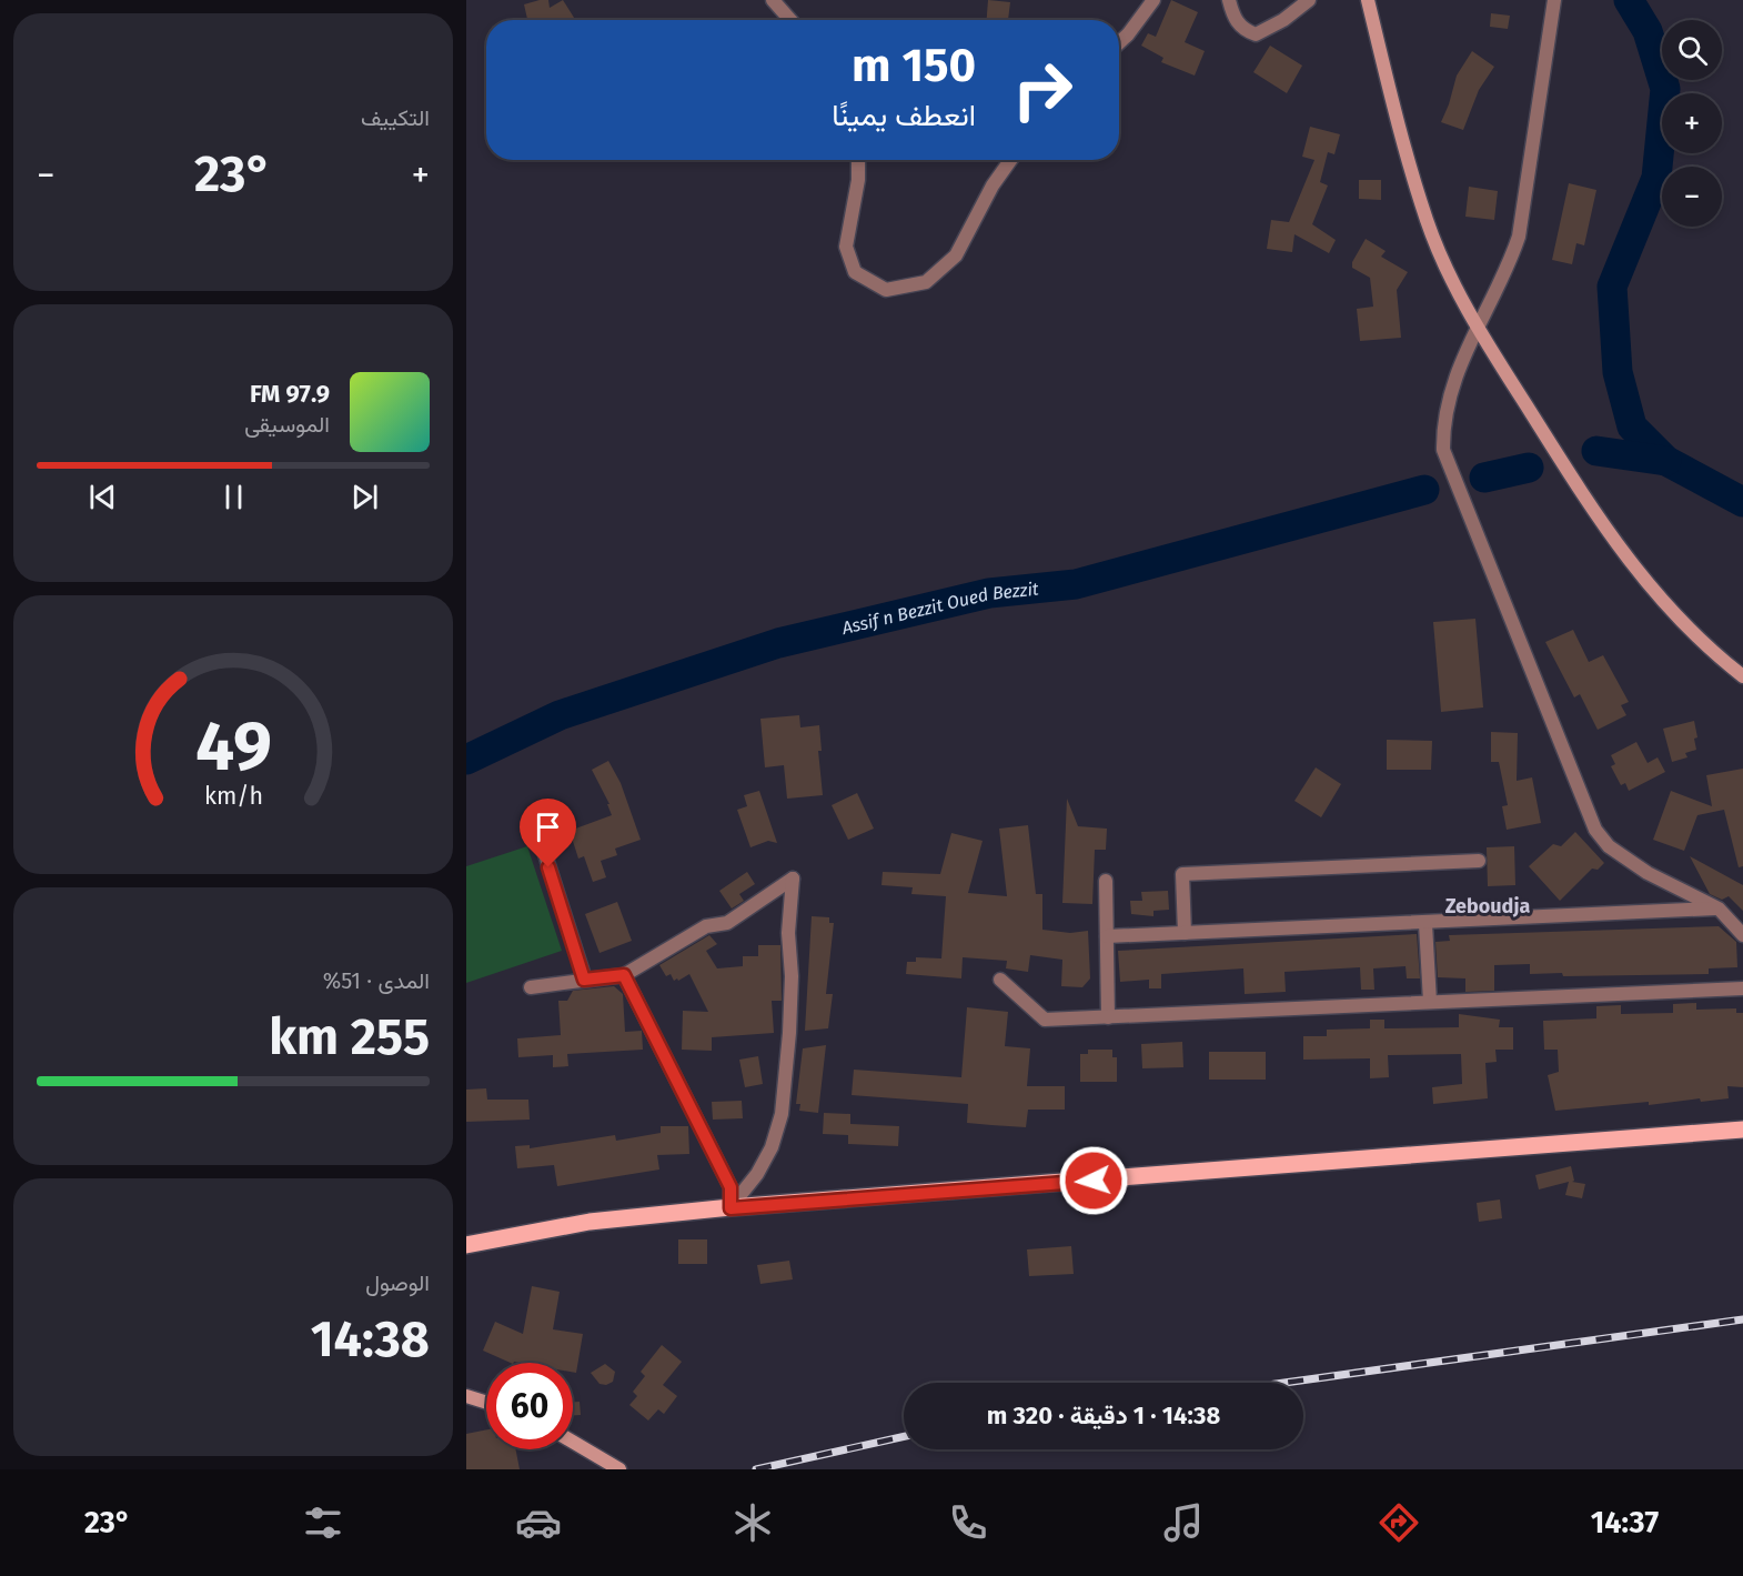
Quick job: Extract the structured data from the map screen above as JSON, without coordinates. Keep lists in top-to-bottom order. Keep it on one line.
{"districts":["Zeboudja"],"water":["Assif n Bezzit Oued Bezzit"],"page":{"tile":["التكييف",["المدى · 51%","255 km"],["الوصول","14:38"]],"map_buttons":["+","−"],"turn":["150 m","انعطف يمينًا"],"heat":["−","23°","+"],"song":["97.9 FM","الموسيقى"],"limit":"60","trip":"14:38 · 1 دقيقة · 320 m","tabs":["14:37","23°"],"gauge":["49","km/h"]}}
